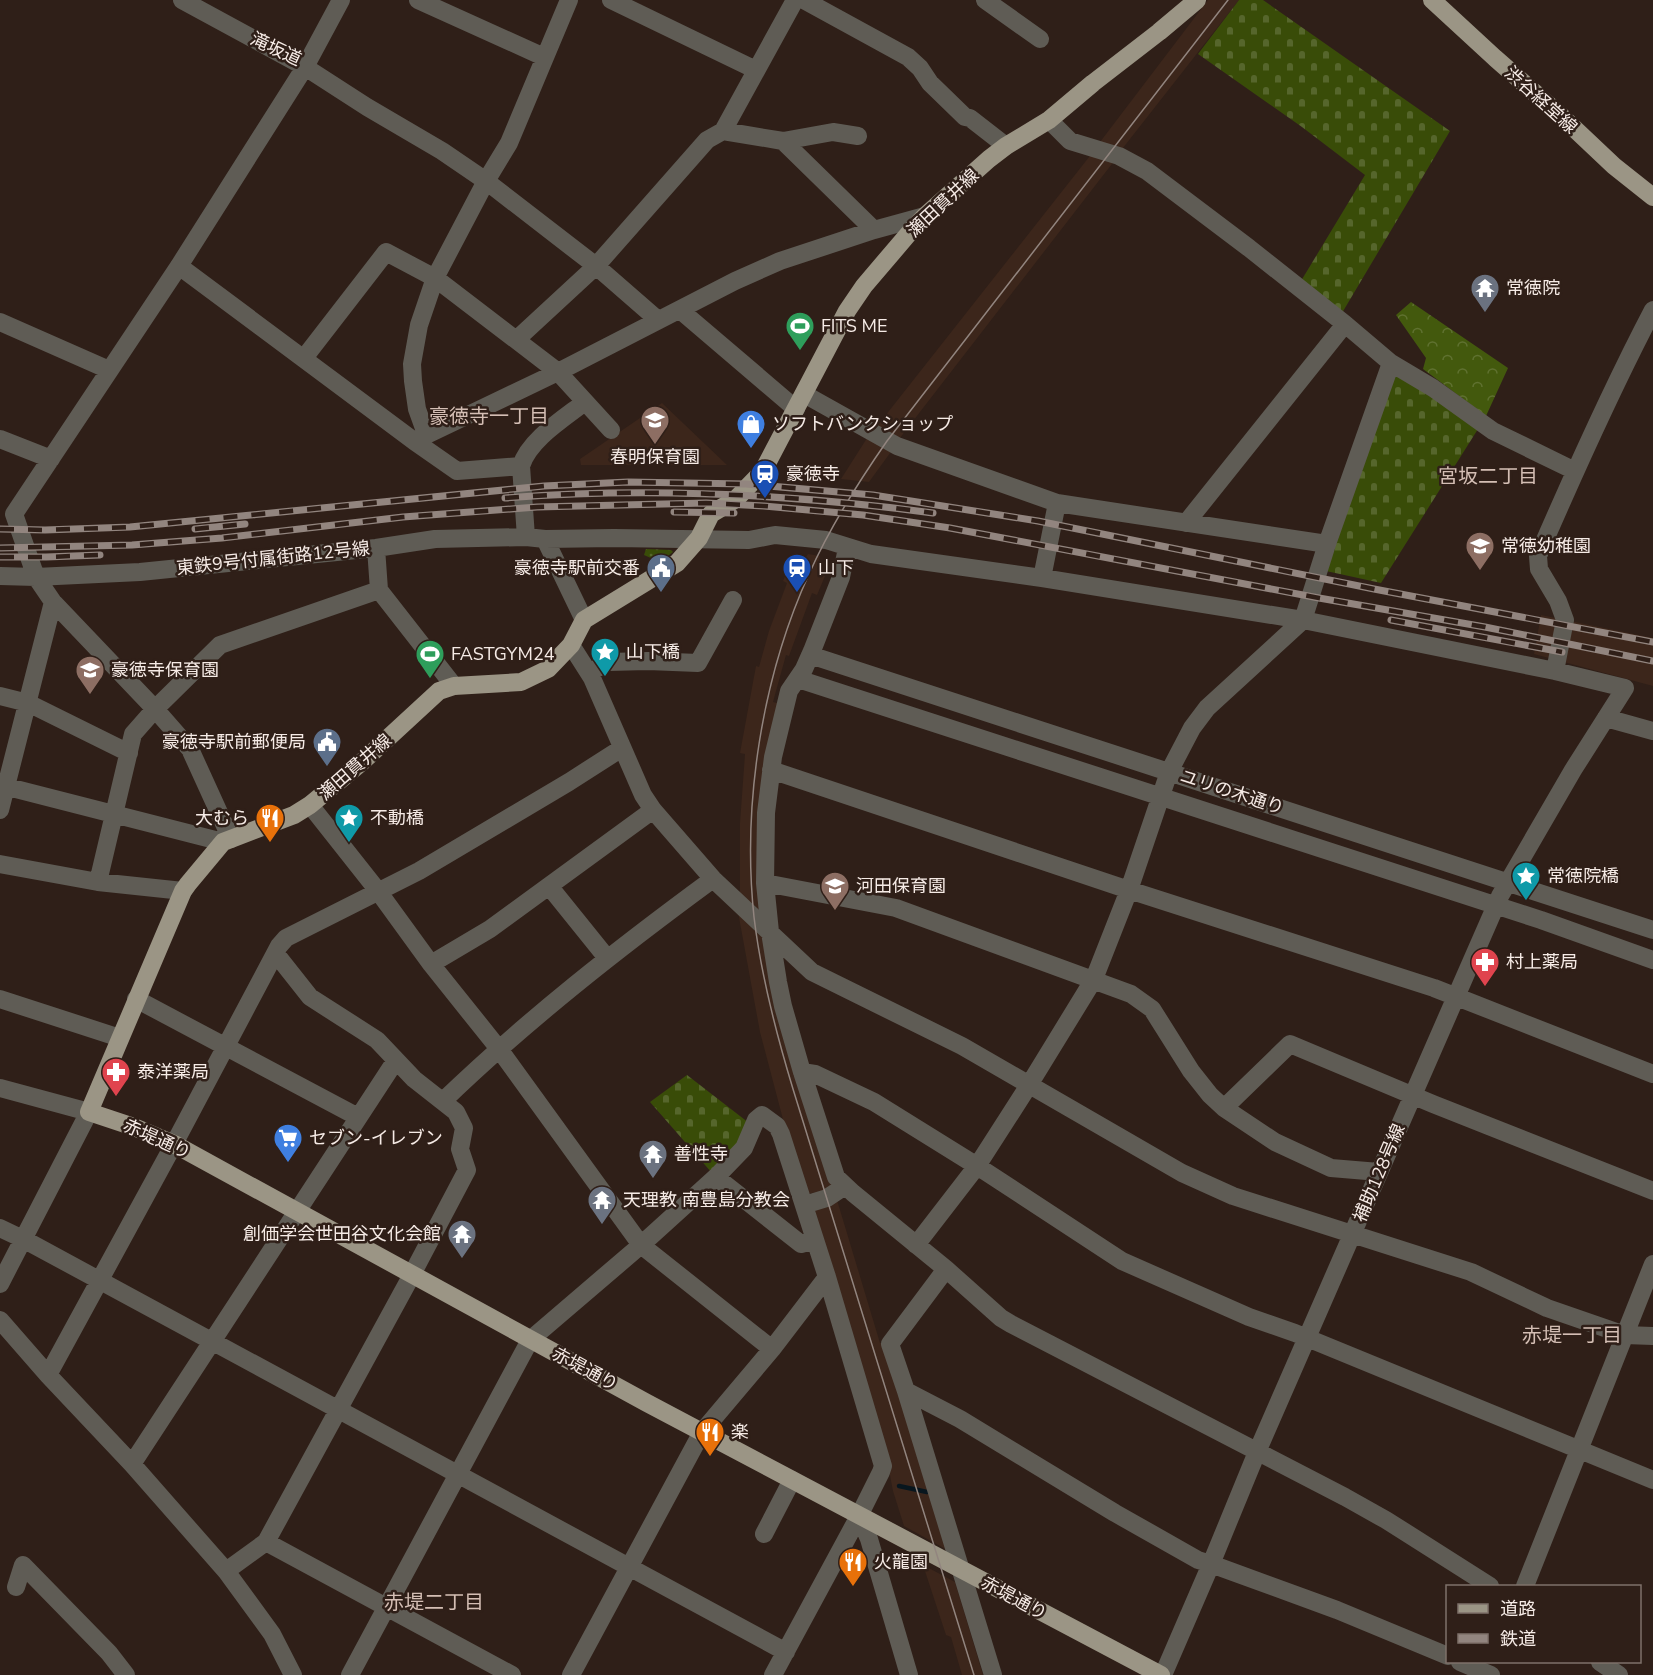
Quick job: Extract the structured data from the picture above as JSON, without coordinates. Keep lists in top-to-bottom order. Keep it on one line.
{"streets":{"main road":["渋谷経堂線","瀬田貫井線","赤堤通り"],"street":["滝坂道","東鉄9号付属街路12号線","ユリの木通り","補助128号線"]},"crossings":[["瀬田貫井線","東鉄9号付属街路12号線"],["東鉄9号付属街路12号線","補助128号線"],["ユリの木通り","補助128号線"],["赤堤通り","補助128号線"]],"districts":["豪徳寺一丁目","宮坂二丁目","赤堤一丁目","赤堤二丁目"],"places":{"temple":["常徳院","善性寺","天理教 南豊島分教会","創価学会世田谷文化会館"],"sports":["FITS ME","FASTGYM24"],"school or university":["春明保育園","常徳幼稚園","豪徳寺保育園","河田保育園"],"shop":["ソフトバンクショップ"],"station":["豪徳寺","山下"],"public building":["豪徳寺駅前交番","豪徳寺駅前郵便局"],"place":["山下橋","不動橋","常徳院橋"],"restaurant":["大むら","楽","火龍園"],"pharmacy":["村上薬局","泰洋薬局"],"supermarket":["セブン-イレブン"]},"legend":["道路","鉄道"]}
